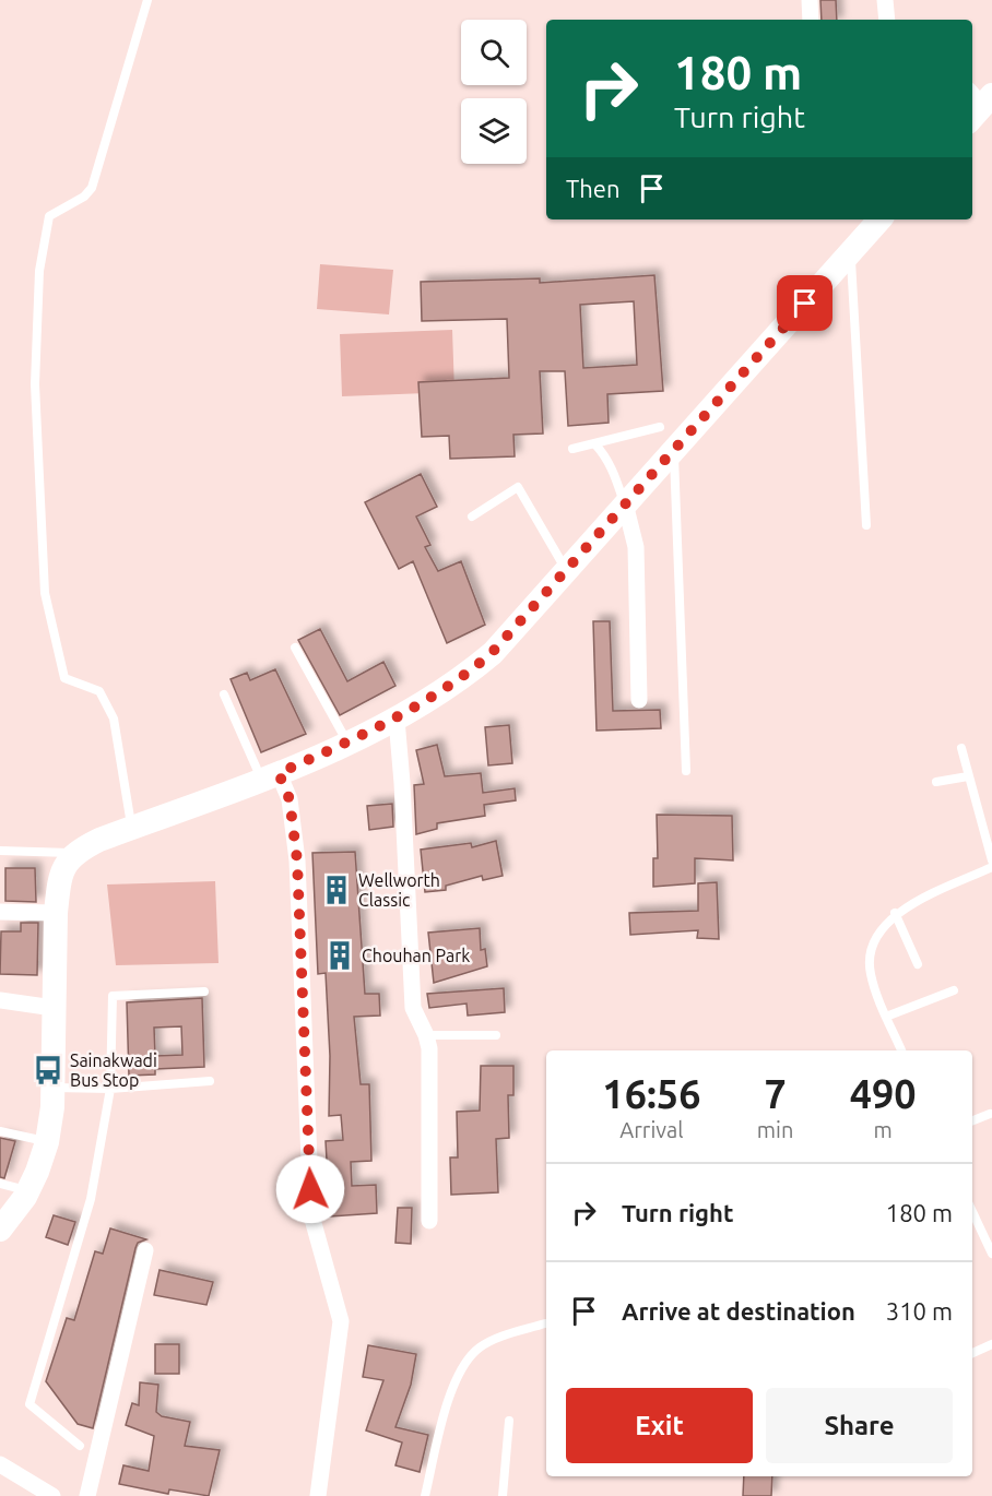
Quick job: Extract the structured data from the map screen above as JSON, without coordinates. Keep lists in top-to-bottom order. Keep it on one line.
{"places":{"building":["Wellworth Classic","Chouhan Park"],"bus stop":["Sainakwadi Bus Stop"]},"page":{"turn":["180 m","Turn right"],"then":"Then","eta":["16:56","Arrival","7","min","490","m"],"list":[{"name":"Turn right","value":"180 m"},{"name":"Arrive at destination","value":"310 m"}],"buttons":["Exit","Share"]}}
